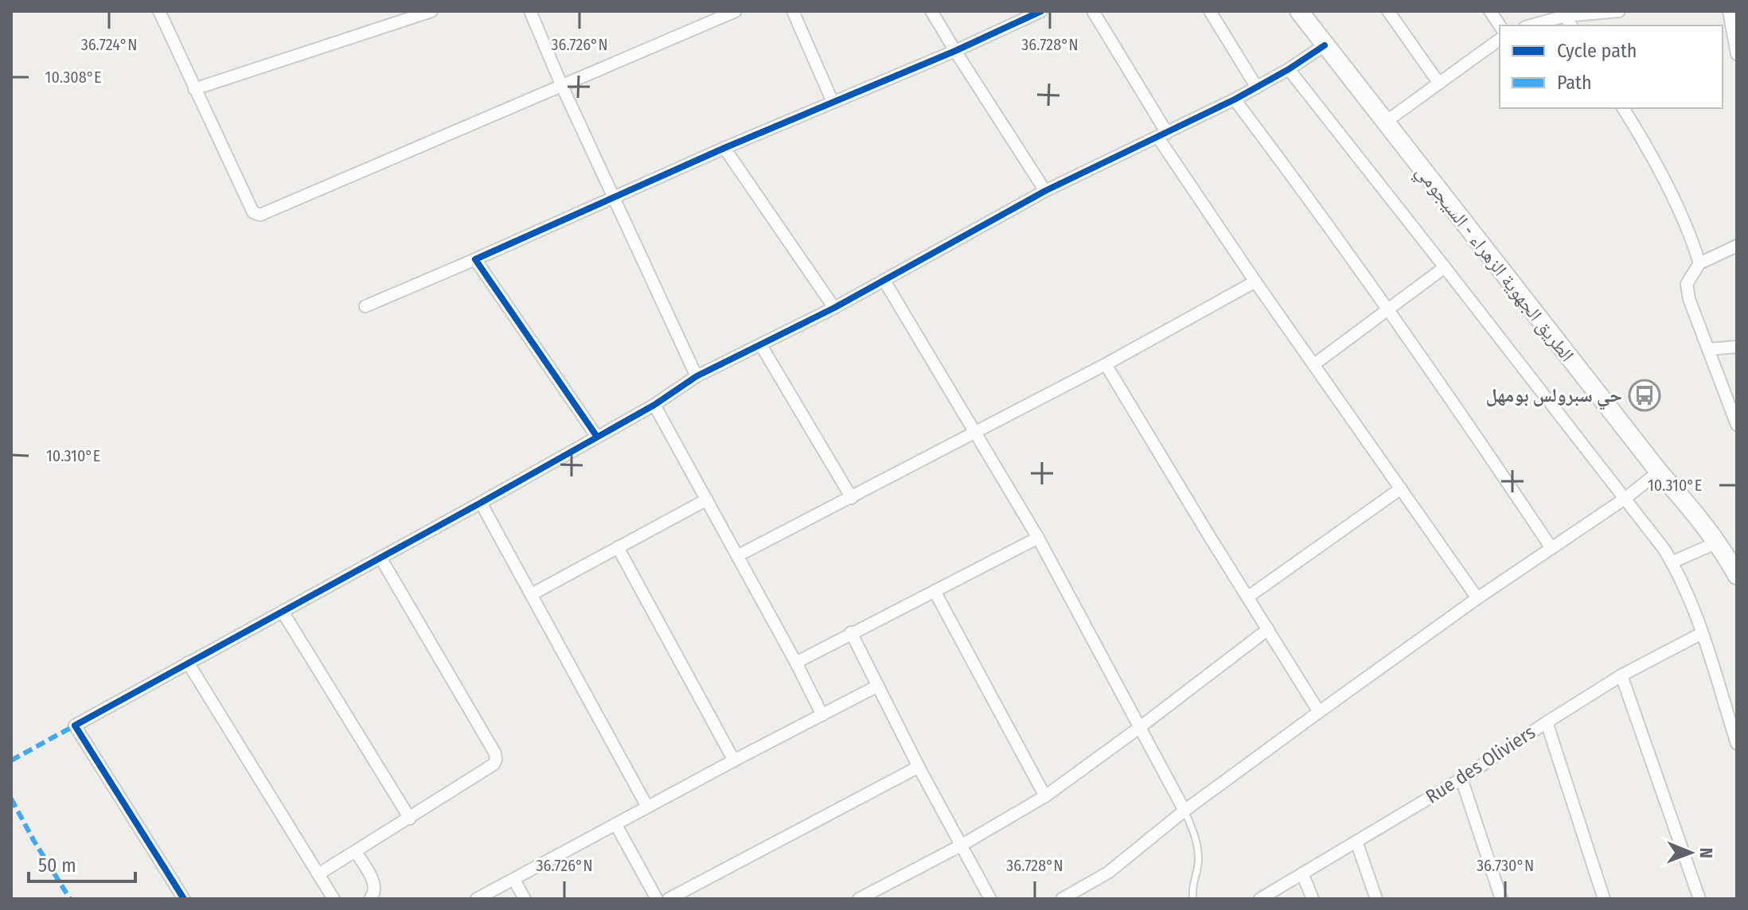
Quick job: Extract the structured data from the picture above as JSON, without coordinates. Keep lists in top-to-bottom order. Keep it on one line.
{"streets":{"main road":["الطريق الجهوية الزهراء - السيجومي"],"street":["Rue des Oliviers"]},"places":{"bus stop":["حي سبرولس بومهل"]},"legend":["Cycle path","Path"],"scale_bar":"50 m","north":"right","coordinates":["36.724°N","36.726°N","36.728°N","10.308°E","10.310°E","36.730°N"]}
